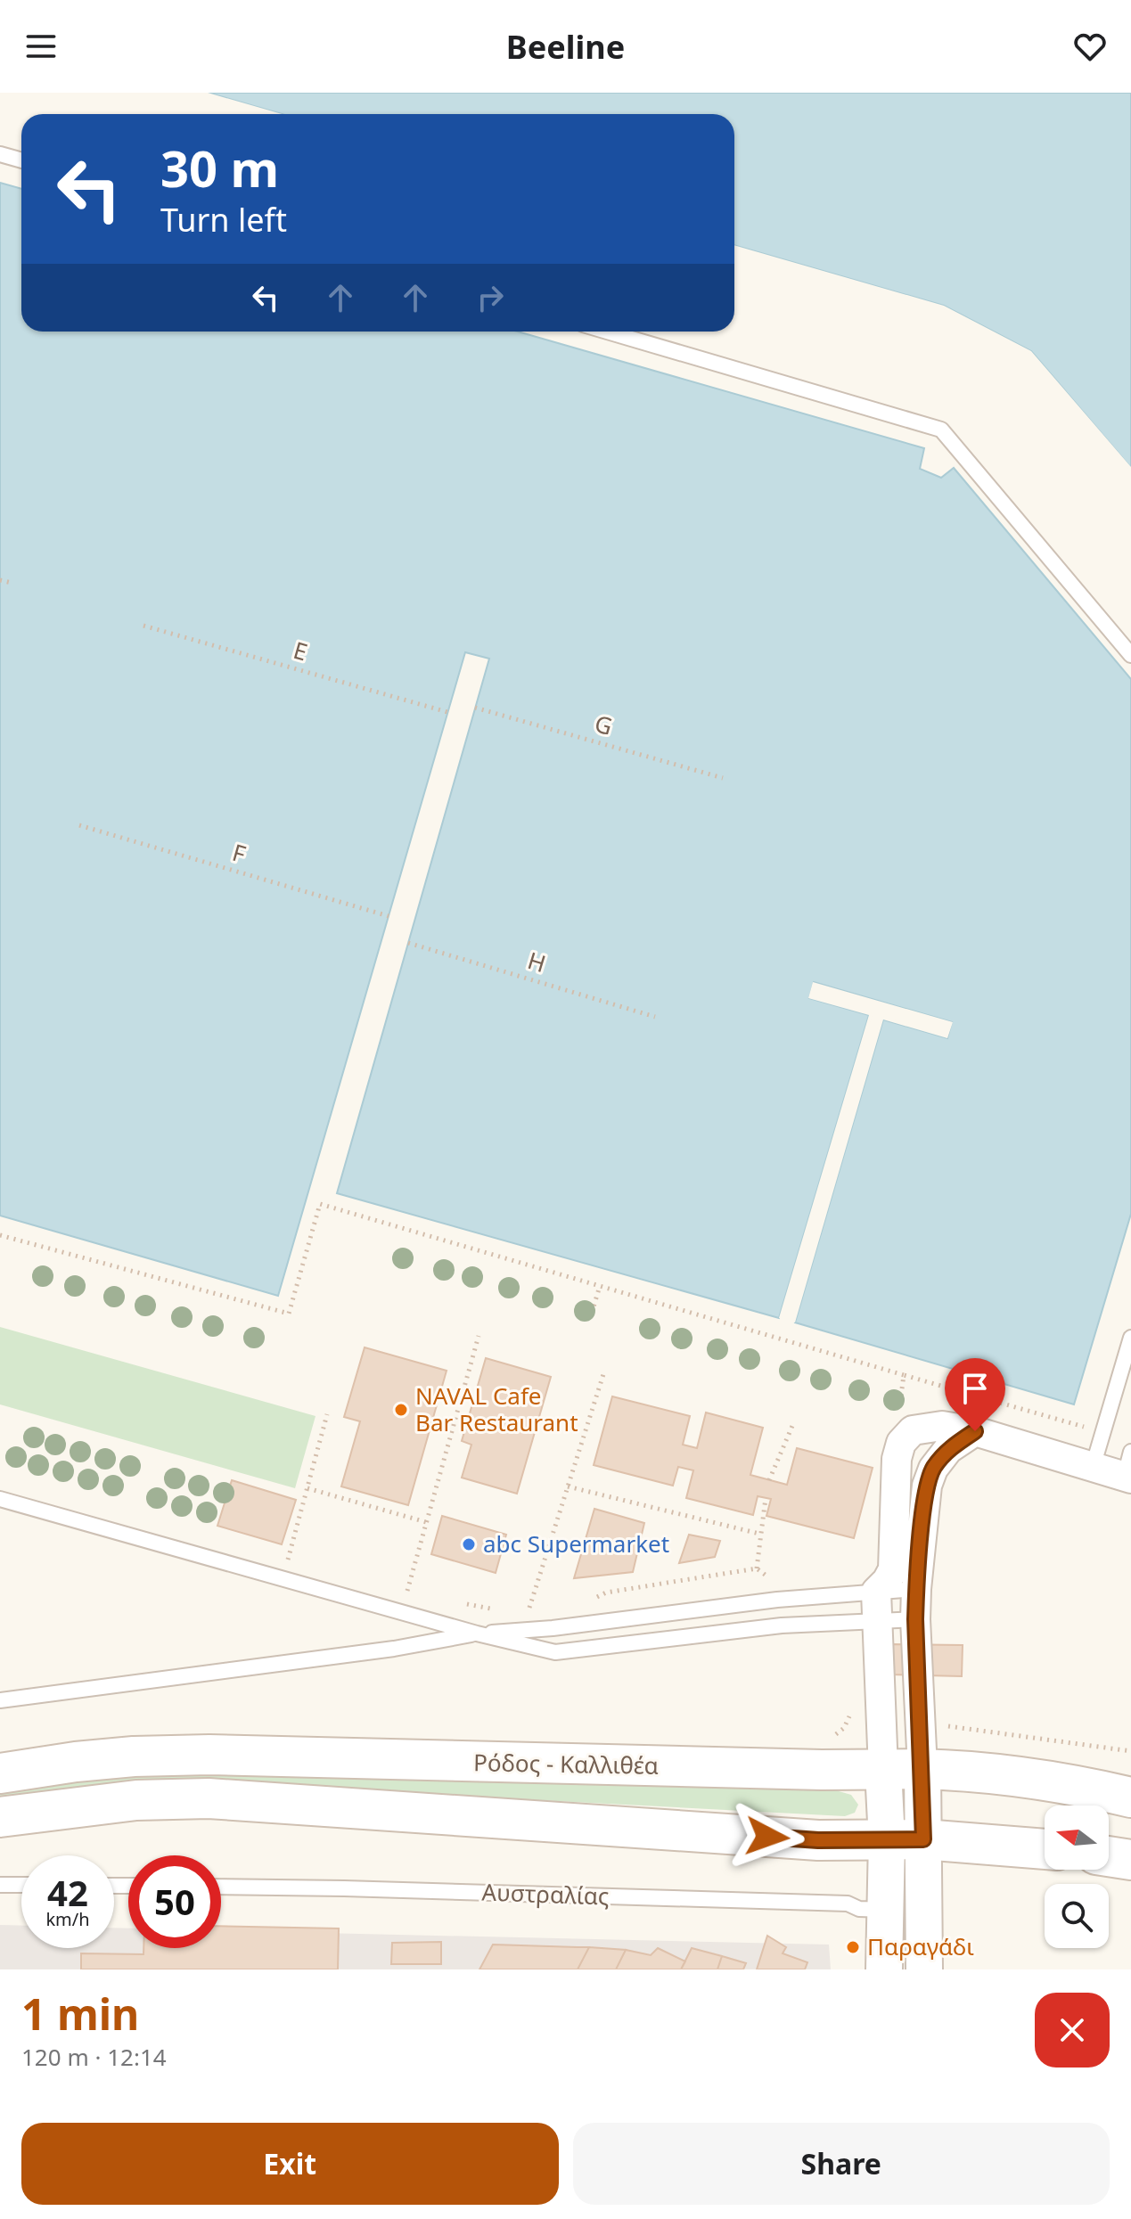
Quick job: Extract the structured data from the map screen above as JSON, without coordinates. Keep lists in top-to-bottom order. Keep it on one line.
{"streets":{"main road":["Ρόδος - Καλλιθέα"],"lane":["Αυστραλίας"],"path":["E","G","F","H"]},"places":["NAVAL Cafe Bar Restaurant","abc Supermarket","Παραγάδι"],"north":"left","page":{"header":"Beeline","turn":["30 m","Turn left"],"speed":"42 km/h","limit":"50","heading":["1 min","120 m · 12:14"],"buttons":["Exit","Share"]}}
